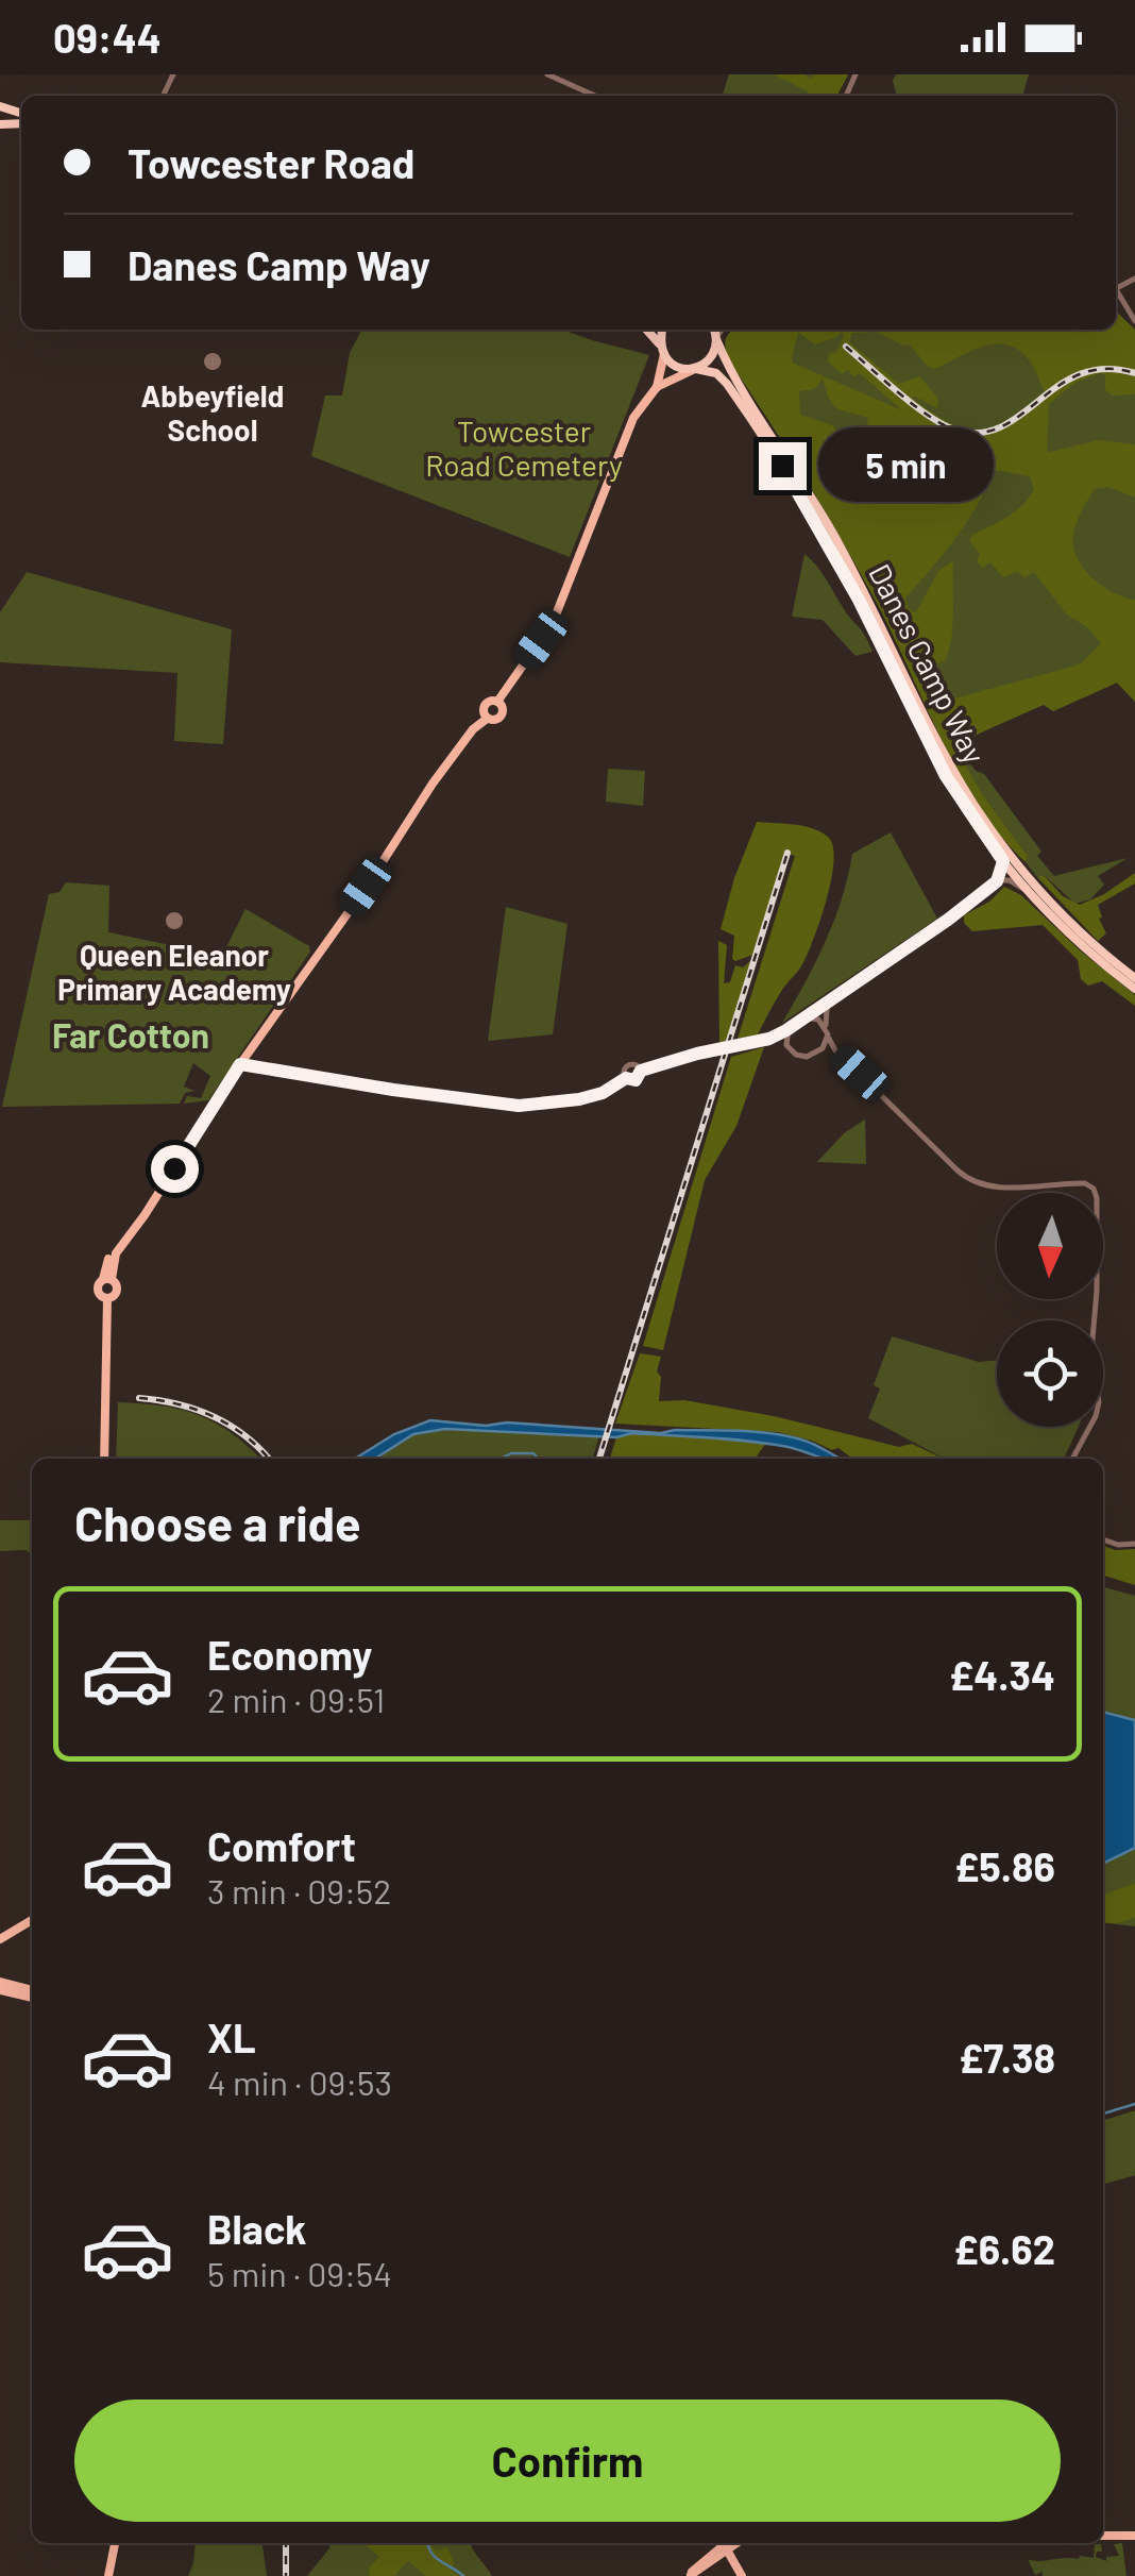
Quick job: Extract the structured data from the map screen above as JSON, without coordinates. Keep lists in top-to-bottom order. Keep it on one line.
{"streets":{"highway":["Danes Camp Way"]},"districts":["Far Cotton"],"parks":["Towcester Road Cemetery"],"places":["Abbeyfield School","Queen Eleanor Primary Academy"],"north":"bottom","page":{"status":"09:44","banner":["Towcester Road","Danes Camp Way"],"bubble":"5 min","heading":"Choose a ride","list":[{"name":"Economy","note":"2 min · 09:51","value":"£4.34"},{"name":"Comfort","note":"3 min · 09:52","value":"£5.86"},{"name":"XL","note":"4 min · 09:53","value":"£7.38"},{"name":"Black","note":"5 min · 09:54","value":"£6.62"}],"buttons":"Confirm"}}
